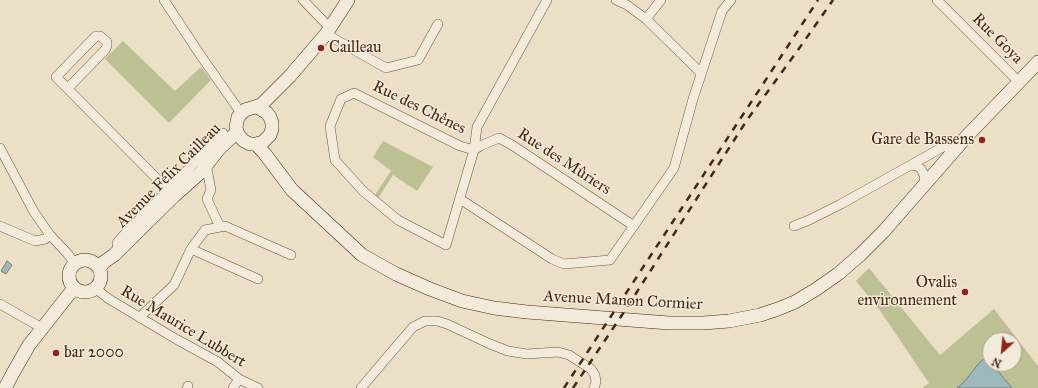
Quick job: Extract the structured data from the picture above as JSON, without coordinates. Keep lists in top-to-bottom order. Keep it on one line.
{"streets":{"street":["Rue Goya","Rue des Chênes","Rue des Mûriers","Avenue Félix Cailleau","Avenue Manon Cormier","Rue Maurice Lubbert"]},"crossings":[["Rue Goya","Avenue Manon Cormier"],["Rue des Chênes","Rue des Mûriers"],["Avenue Félix Cailleau","Rue Maurice Lubbert"]],"places":["Cailleau","Gare de Bassens","Ovalis environnement","bar 2000"],"north":"bottom left"}
